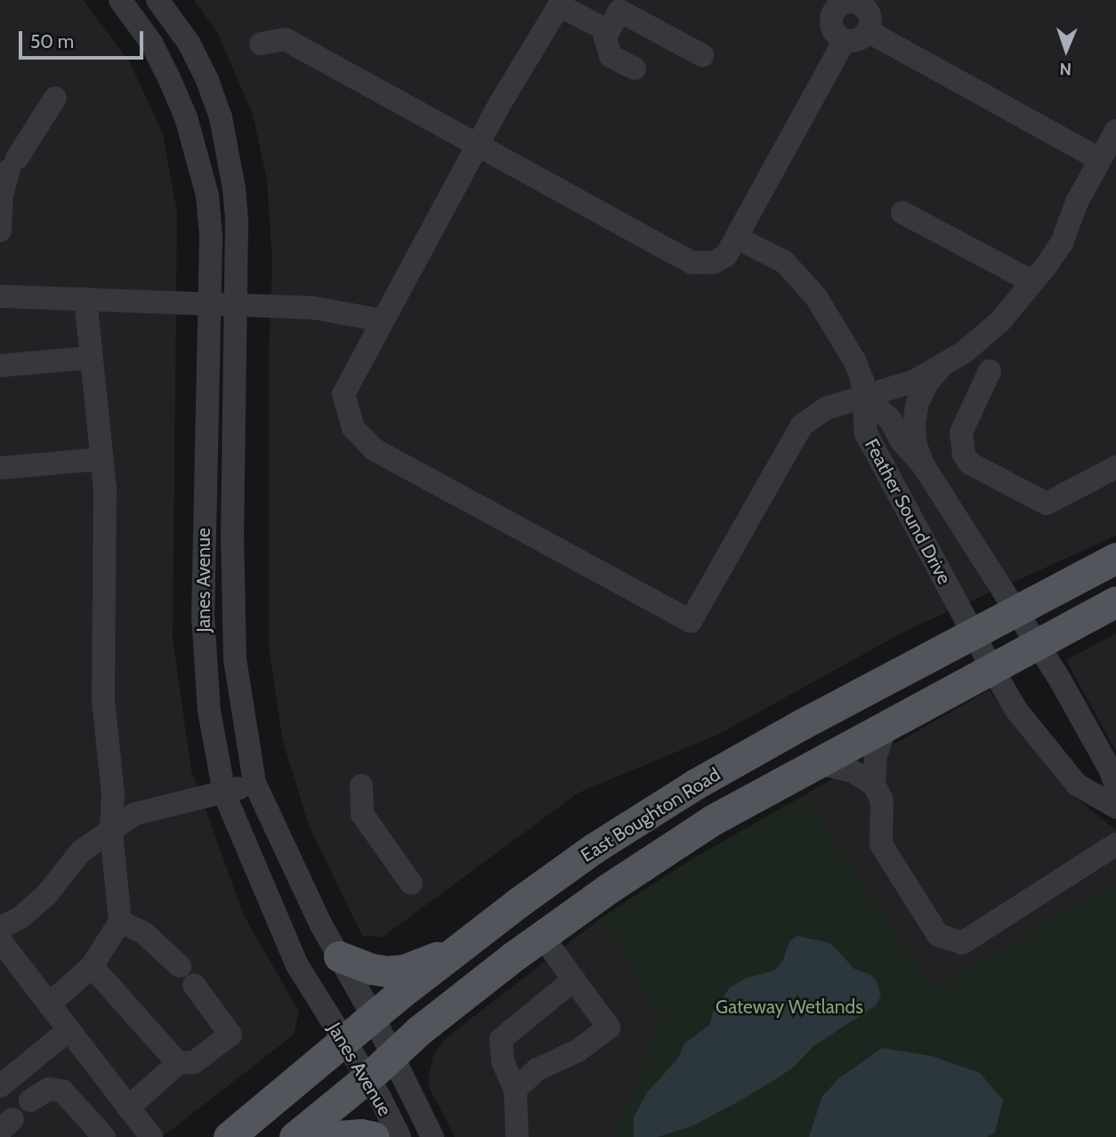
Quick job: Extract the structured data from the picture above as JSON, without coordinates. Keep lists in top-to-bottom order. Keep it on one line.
{"streets":{"main road":["East Boughton Road"],"street":["Feather Sound Drive","Janes Avenue"]},"crossings":[["Feather Sound Drive","East Boughton Road"],["Janes Avenue","East Boughton Road"]],"parks":["Gateway Wetlands"],"scale_bar":"50 m","north":"bottom"}
